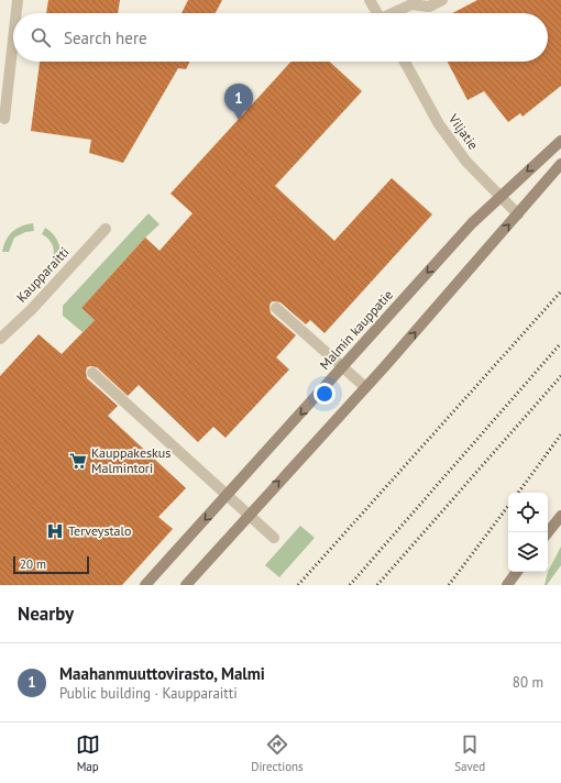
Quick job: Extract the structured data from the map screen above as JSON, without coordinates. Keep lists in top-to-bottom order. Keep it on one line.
{"streets":{"main road":["Malmin kauppatie"],"street":["Viljatie","Kaupparaitti"]},"crossings":[["Viljatie","Malmin kauppatie"]],"places":{"supermarket":["Kauppakeskus Malmintori"],"hospital":["Terveystalo"]},"scale_bar":"20 m","page":{"search":"Search here","pins":"1","scale":"20 m","heading":"Nearby","list":[{"mark":"1","name":"Maahanmuuttovirasto, Malmi","note":"Public building · Kaupparaitti","value":"80 m"}],"nav":["Map","Directions","Saved"]}}
